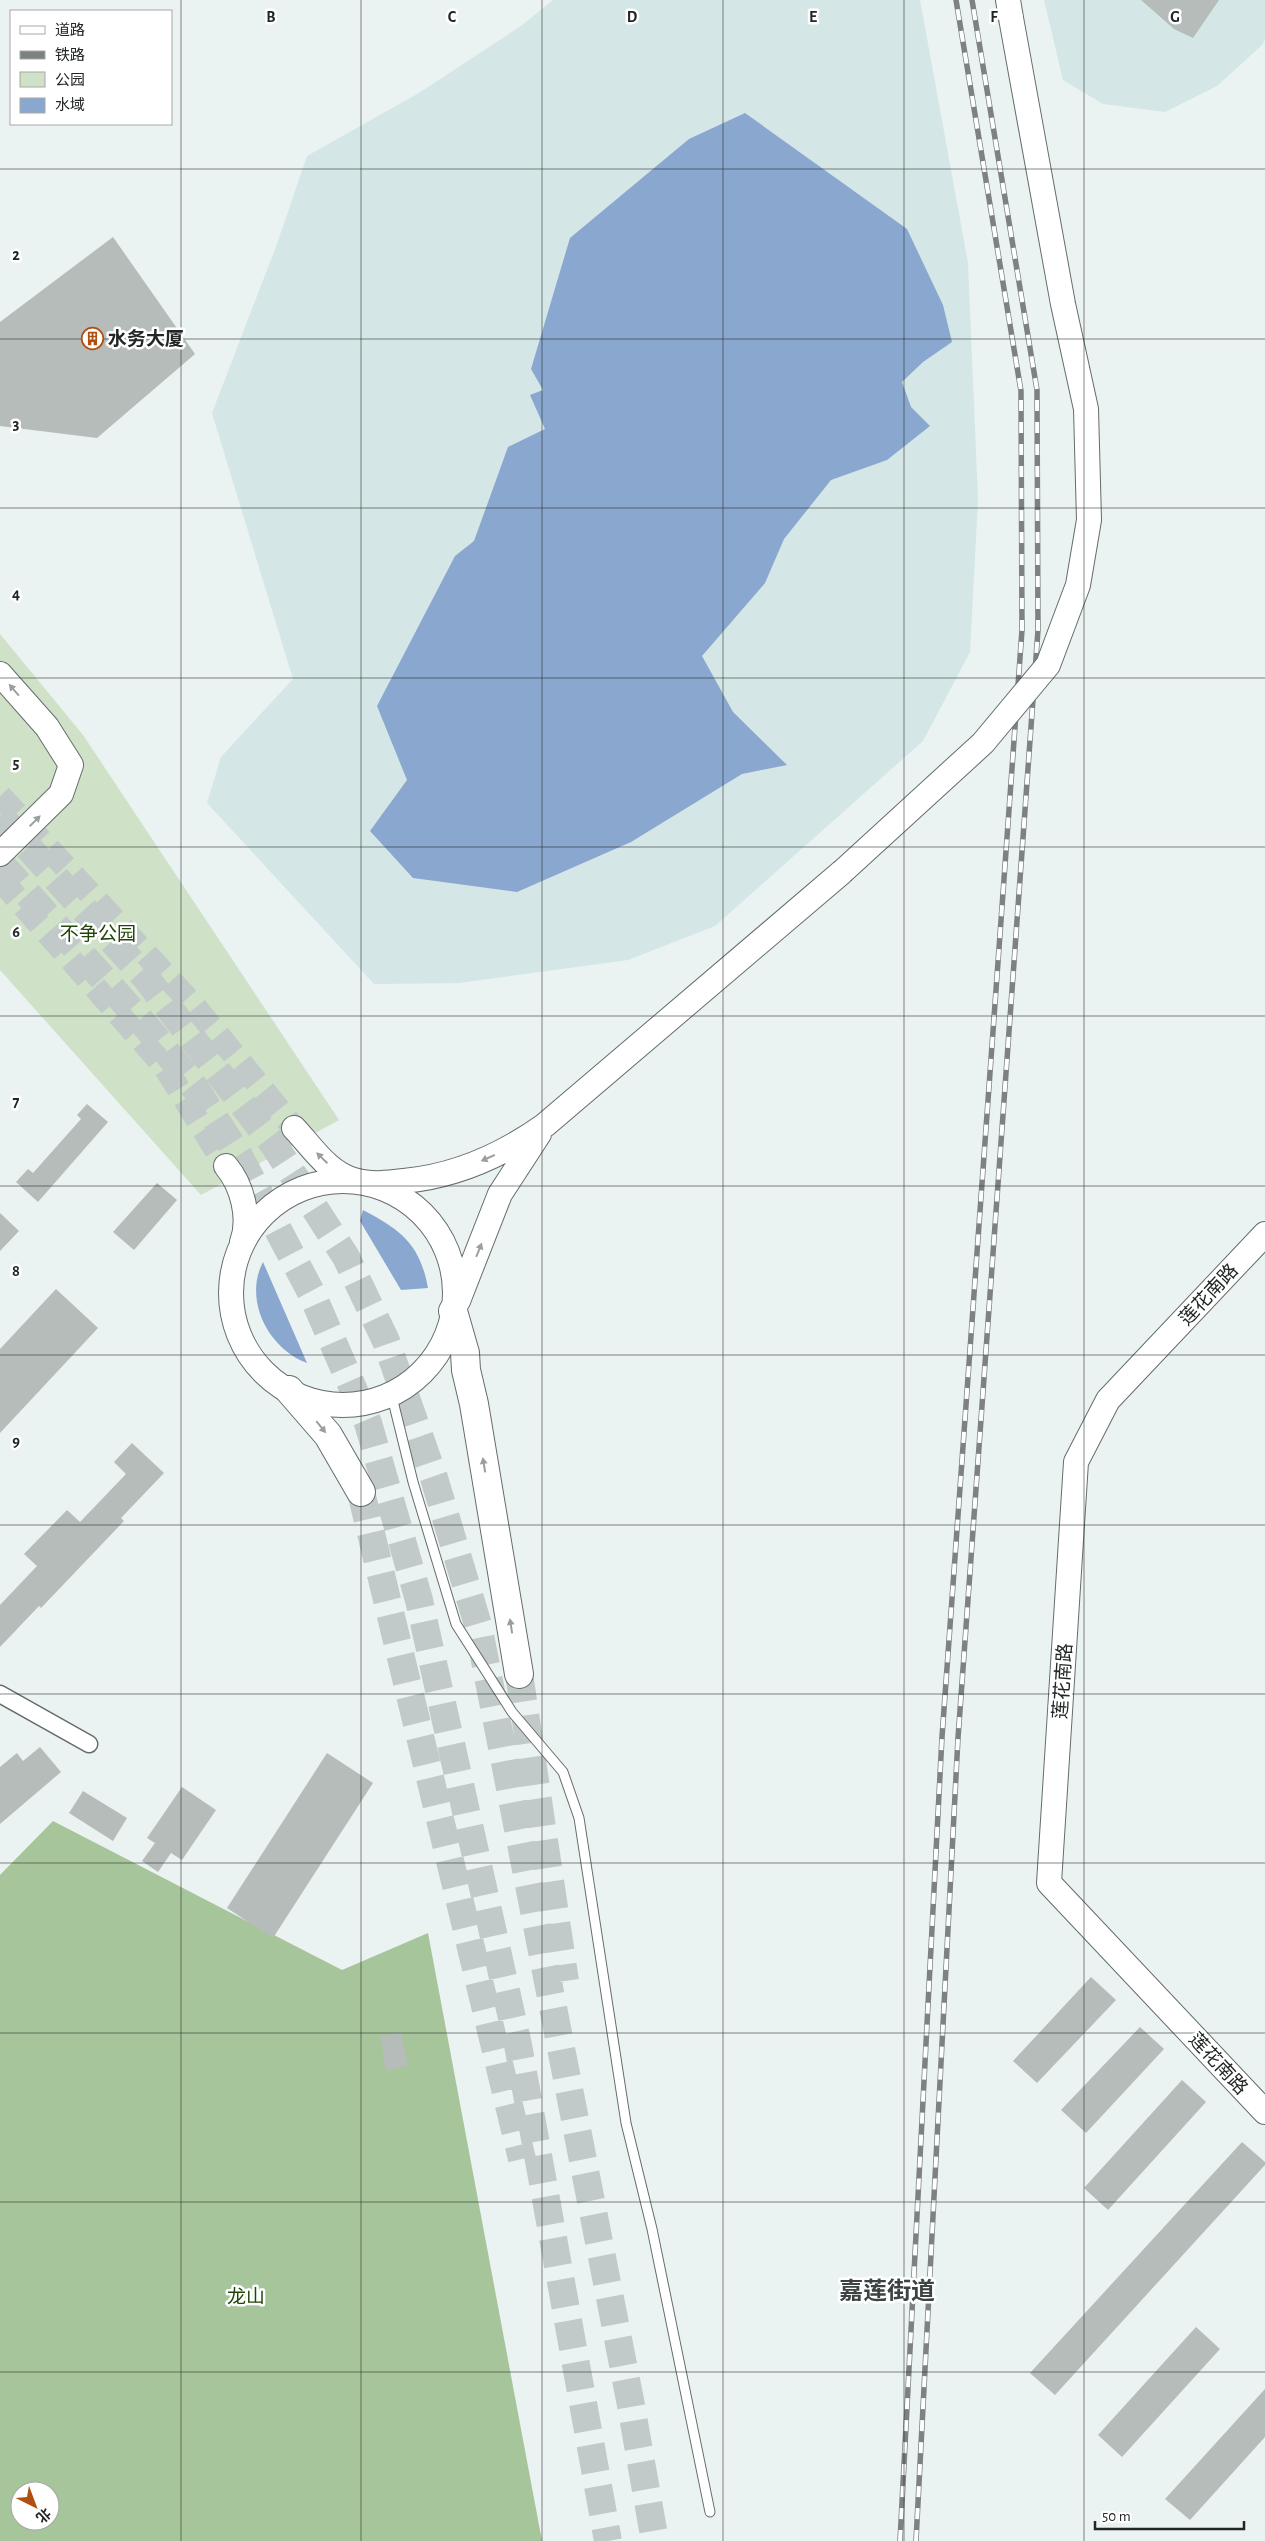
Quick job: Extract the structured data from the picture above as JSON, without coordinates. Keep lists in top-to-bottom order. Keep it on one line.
{"streets":{"street":["莲花南路"]},"districts":["嘉莲街道"],"parks":["不争公园","龙山"],"places":{"building":["水务大厦"]},"legend":["道路","铁路","公园","水域"],"scale_bar":"50 m","north":"bottom right","grid":{"columns":["B","C","D","E","F","G"],"rows":["2","3","4","5","6","7","8","9"]}}
